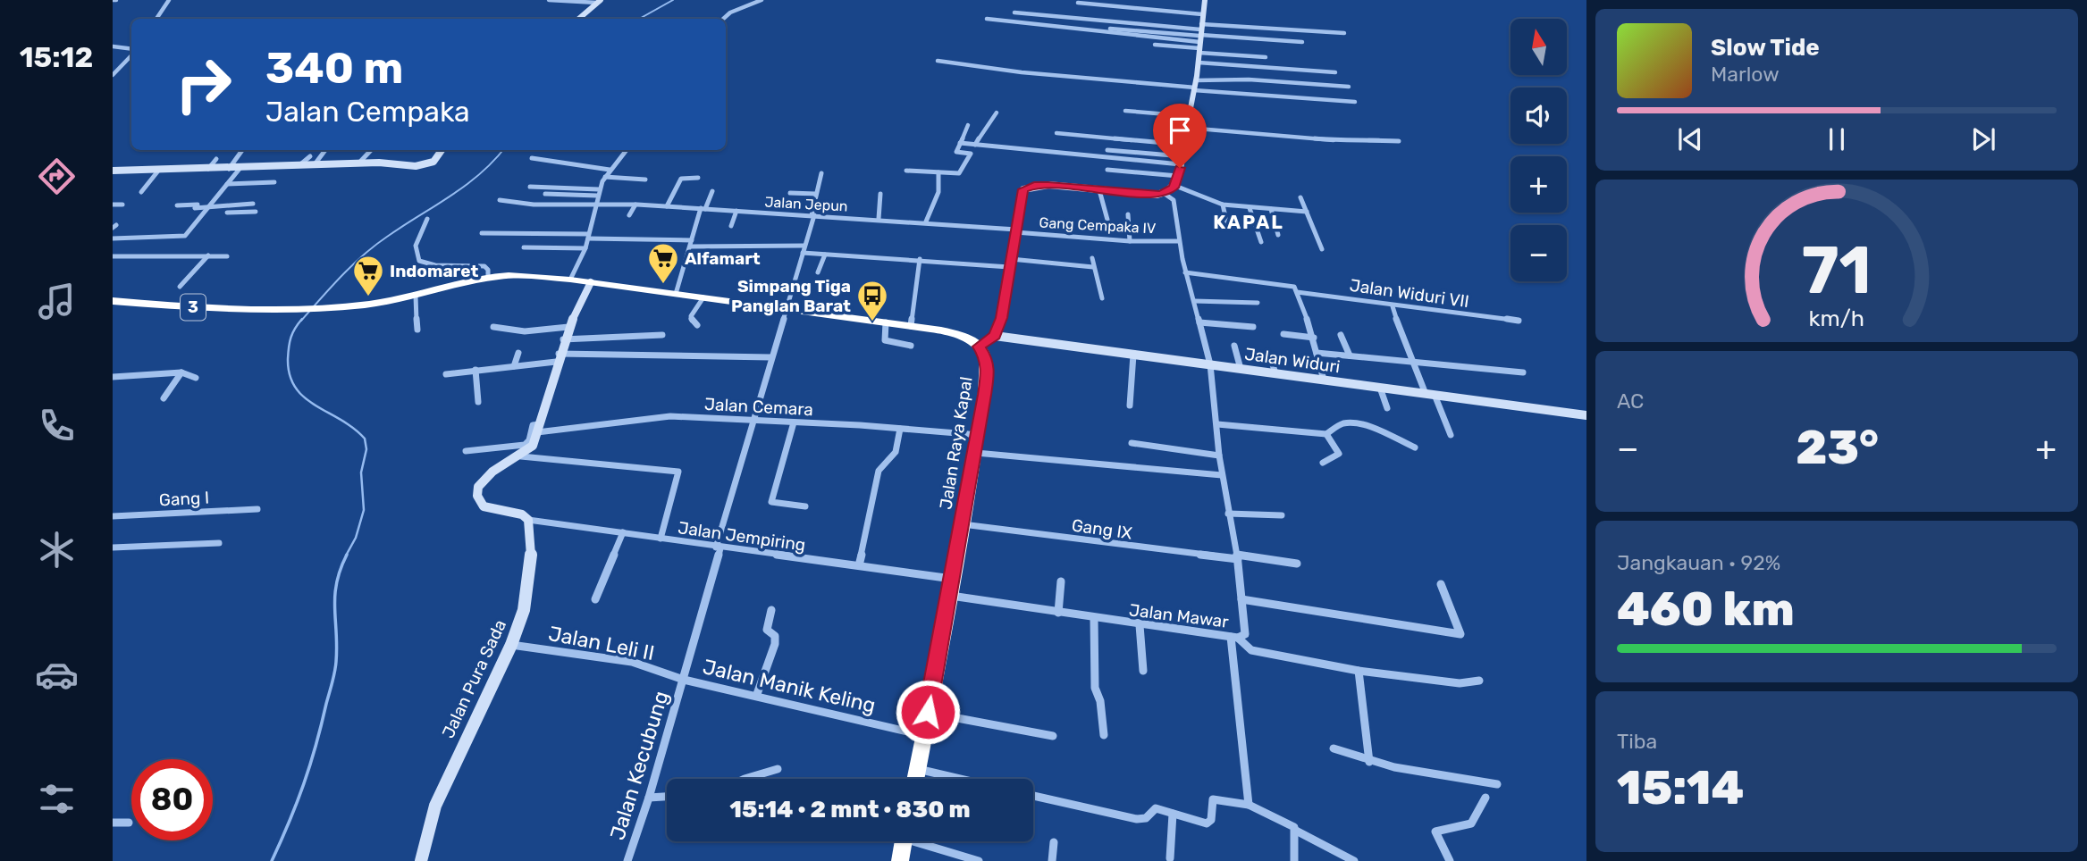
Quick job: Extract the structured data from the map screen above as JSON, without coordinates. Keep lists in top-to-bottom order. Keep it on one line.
{"streets":{"highway":["3","Jalan Raya Kapal"],"street":["Jalan Jepun","Gang Cempaka IV","Jalan Widuri VII","Jalan Widuri","Jalan Cemara","Gang I","Gang IX","Jalan Jempiring","Jalan Mawar","Jalan Leli II","Jalan Pura Sada","Jalan Manik Keling","Jalan Kecubung"]},"crossings":[["Jalan Jepun","Gang Cempaka IV"],["Jalan Jepun","Jalan Kecubung"],["Gang Cempaka IV","Jalan Mawar"],["Jalan Widuri VII","Jalan Mawar"],["3","Jalan Raya Kapal"],["3","Jalan Kecubung"],["Jalan Widuri","Jalan Mawar"],["Jalan Cemara","Jalan Raya Kapal"],["Jalan Cemara","Jalan Kecubung"],["Jalan Raya Kapal","Gang IX"],["Jalan Raya Kapal","Jalan Jempiring"],["Jalan Raya Kapal","Jalan Mawar"],["Jalan Raya Kapal","Jalan Manik Keling"],["Gang IX","Jalan Mawar"],["Jalan Jempiring","Jalan Pura Sada"],["Jalan Jempiring","Jalan Kecubung"],["Jalan Leli II","Jalan Pura Sada"],["Jalan Leli II","Jalan Manik Keling"],["Jalan Leli II","Jalan Kecubung"],["Jalan Manik Keling","Jalan Kecubung"]],"districts":["KAPAL"],"places":{"supermarket":["Alfamart","Indomaret"],"bus stop":["Simpang Tiga Panglan Barat"]},"north":"top","page":{"tabs":"15:12","map_buttons":["+","−"],"turn":["340 m","Jalan Cempaka"],"song":["Slow Tide","Marlow"],"tile":["AC",["Jangkauan · 92%","460 km"],["Tiba","15:14"]],"heat":["−","23°","+"],"limit":"80","trip":"15:14 · 2 mnt · 830 m","gauge":["71","km/h"]}}
